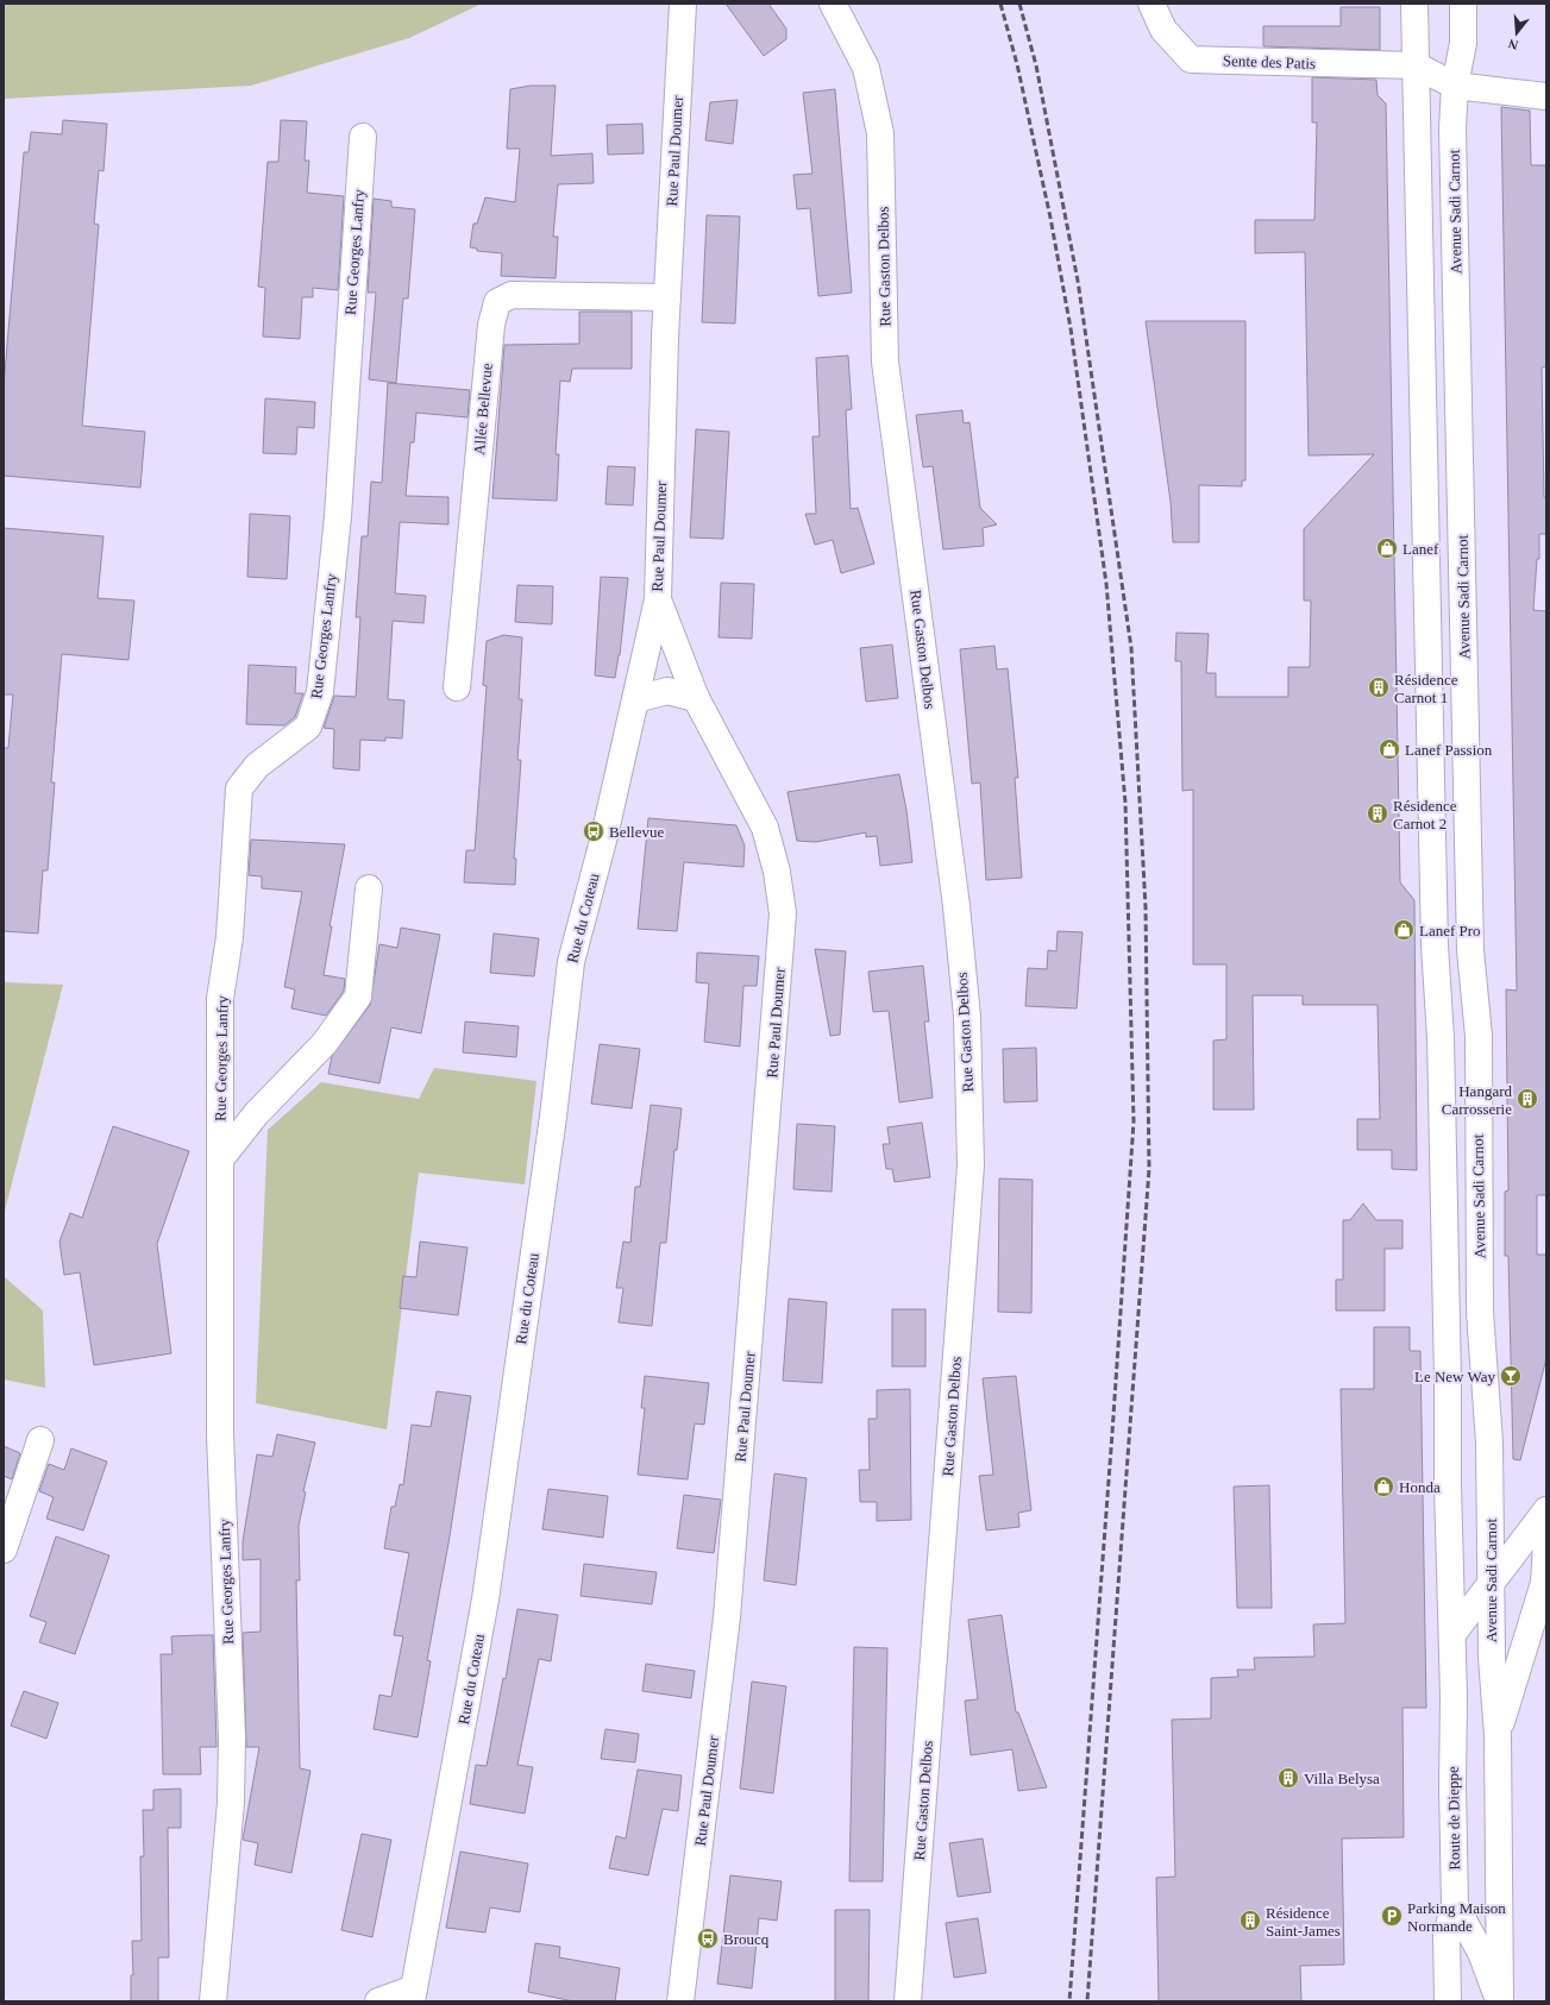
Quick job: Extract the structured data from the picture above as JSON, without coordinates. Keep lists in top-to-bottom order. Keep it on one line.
{"streets":{"street":["Sente des Patis","Rue Paul Doumer","Avenue Sadi Carnot","Rue Georges Lanfry","Rue Gaston Delbos","Allée Bellevue","Rue du Coteau","Route de Dieppe"]},"crossings":[["Rue Paul Doumer","Allée Bellevue"],["Rue Paul Doumer","Rue du Coteau"]],"places":{"shop":["Lanef","Lanef Passion","Lanef Pro","Honda"],"building":["Résidence Carnot 1","Résidence Carnot 2","Hangard Carrosserie","Villa Belysa","Résidence Saint-James"],"bus stop":["Bellevue","Broucq"],"bar":["Le New Way"],"parking":["Parking Maison Normande"]},"north":"bottom"}
